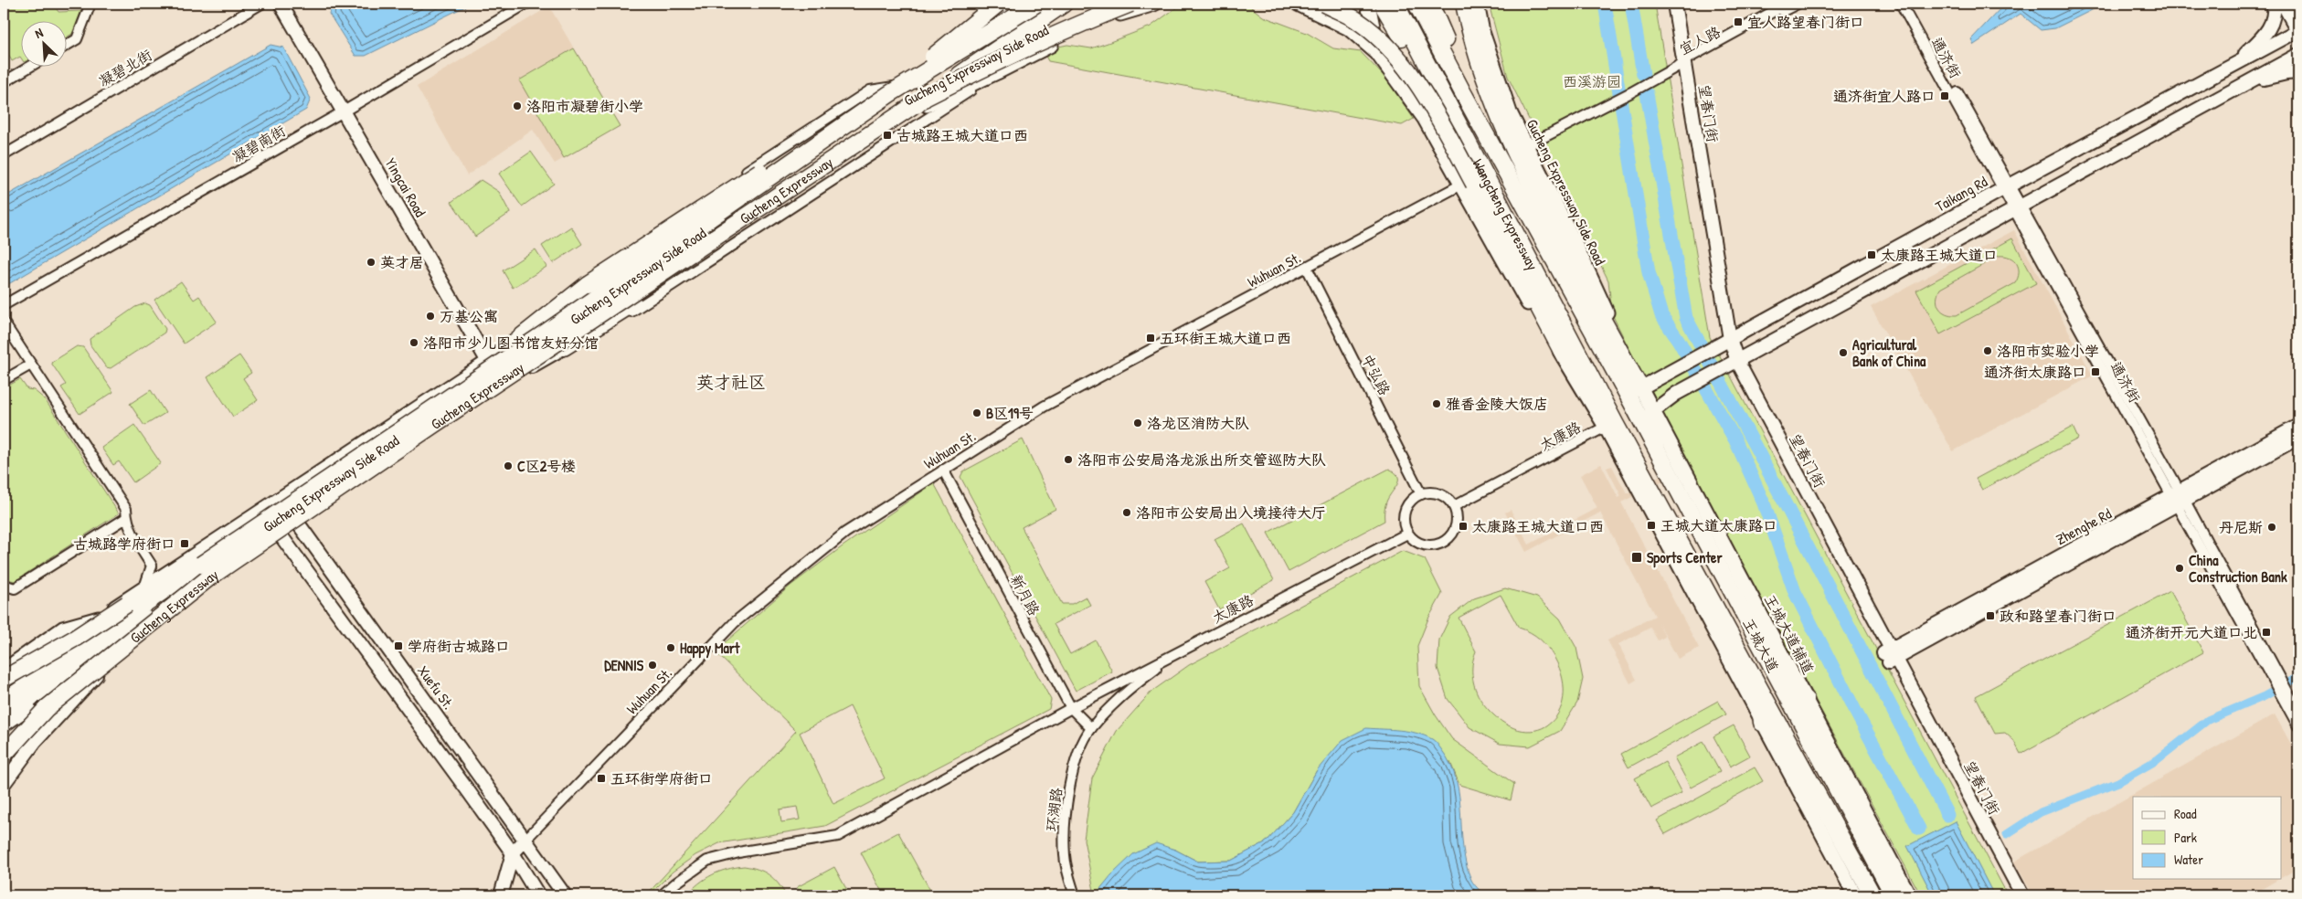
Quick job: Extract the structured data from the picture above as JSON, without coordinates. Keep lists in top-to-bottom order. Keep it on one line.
{"streets":{"highway":["Gucheng Expressway","Wangcheng Expressway","王城大道"],"main road":["Gucheng Expressway Side Road","望春门街","Yingcai Road","Taikang Rd","Zhenghe Rd","王城大道辅道","Xuefu St."],"street":["宜人路","通济街","凝碧北街","凝碧南街","Wuhuan St.","中弘路","太康路","新月路","环湖路"]},"crossings":[["宜人路","望春门街"],["通济街","Taikang Rd"],["通济街","Zhenghe Rd"],["Gucheng Expressway Side Road","Yingcai Road"],["Gucheng Expressway Side Road","Gucheng Expressway"],["Gucheng Expressway Side Road","Taikang Rd"],["Gucheng Expressway Side Road","Wangcheng Expressway"],["Gucheng Expressway Side Road","王城大道辅道"],["Gucheng Expressway Side Road","王城大道"],["Gucheng Expressway Side Road","Xuefu St."],["望春门街","Taikang Rd"],["望春门街","Zhenghe Rd"],["凝碧南街","Yingcai Road"],["Taikang Rd","Wangcheng Expressway"],["Taikang Rd","王城大道辅道"],["Taikang Rd","王城大道"],["Wangcheng Expressway","太康路"],["Wangcheng Expressway","王城大道辅道"],["Wangcheng Expressway","王城大道"],["Wuhuan St.","中弘路"],["Wuhuan St.","新月路"],["Wuhuan St.","Xuefu St."],["中弘路","太康路"],["太康路","新月路"],["太康路","王城大道"],["太康路","环湖路"],["新月路","环湖路"],["王城大道辅道","王城大道"]],"districts":["英才社区"],"parks":["西溪游园"],"places":{"transit":["宜人路望春门街口","通济街宜人路口","古城路王城大道口西","太康路王城大道口","五环街王城大道口西","通济街太康路口","王城大道太康路口","太康路王城大道口西","古城路学府街口","Sports Center","政和路望春门街口","通济街开元大道口北","学府街古城路口","五环街学府街口"],"other":["洛阳市凝碧街小学","英才居","万基公寓","洛阳市少儿图书馆友好分馆","洛阳市实验小学","Agricultural Bank of China","雅香金陵大饭店","B区19号","洛龙区消防大队","洛阳市公安局洛龙派出所交管巡防大队","C区2号楼","洛阳市公安局出入境接待大厅","丹尼斯","China Construction Bank","Happy Mart","DENNIS"]},"legend":["Road","Park","Water"],"north":"top left"}
